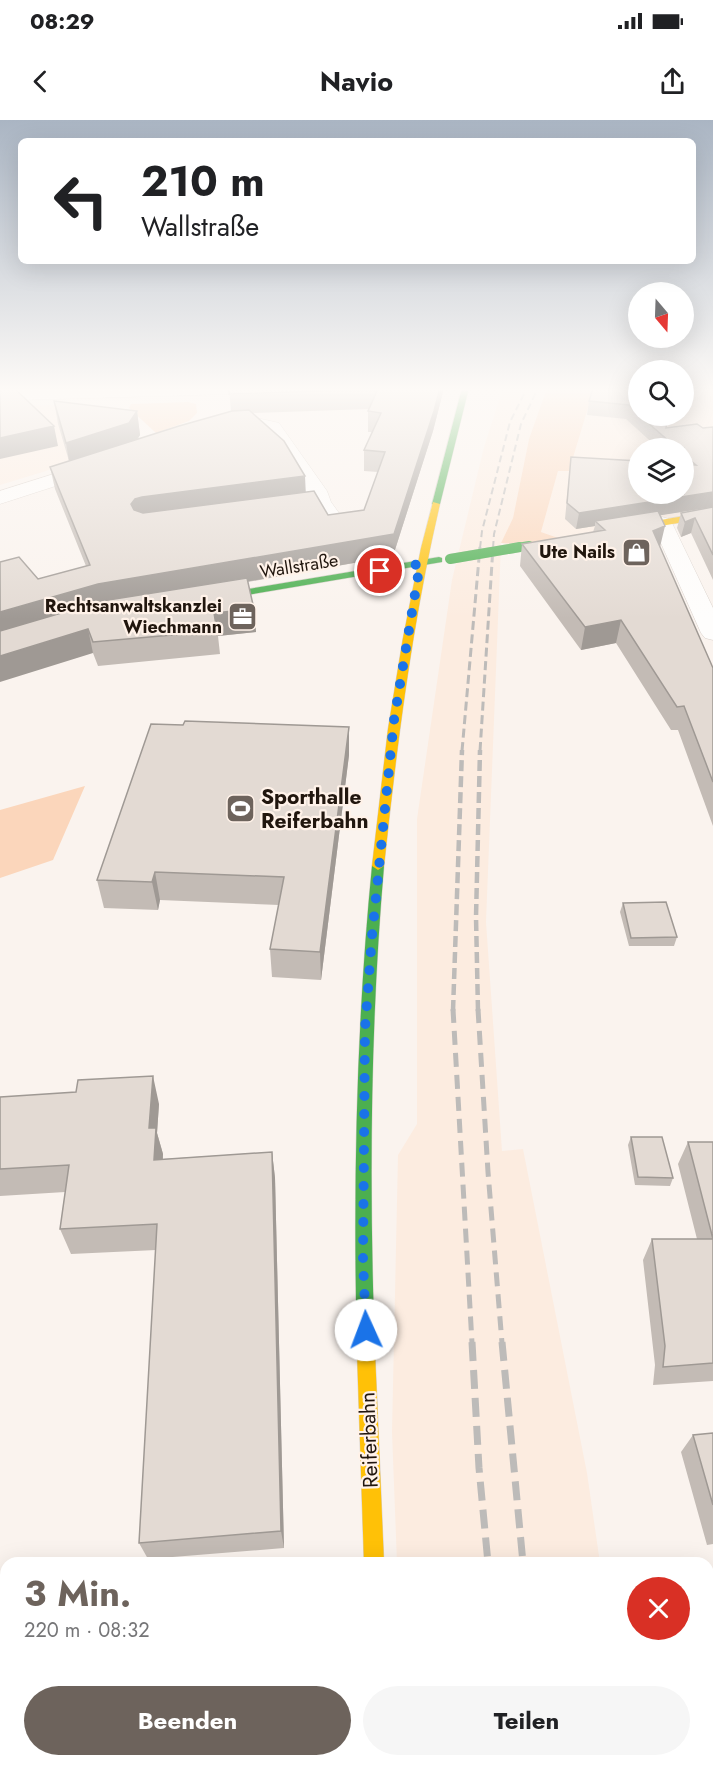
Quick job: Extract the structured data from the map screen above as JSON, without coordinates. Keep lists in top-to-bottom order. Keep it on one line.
{"streets":{"street":["Wallstraße","Reiferbahn"]},"crossings":[["Wallstraße","Reiferbahn"]],"places":{"shop":["Ute Nails"],"office":["Rechtsanwaltskanzlei Wiechmann"],"sports":["Sporthalle Reiferbahn"]},"north":"bottom","page":{"status":"08:29","header":"Navio","turn":["210 m","Wallstraße"],"heading":["3 Min.","220 m · 08:32"],"buttons":["Beenden","Teilen"]}}
